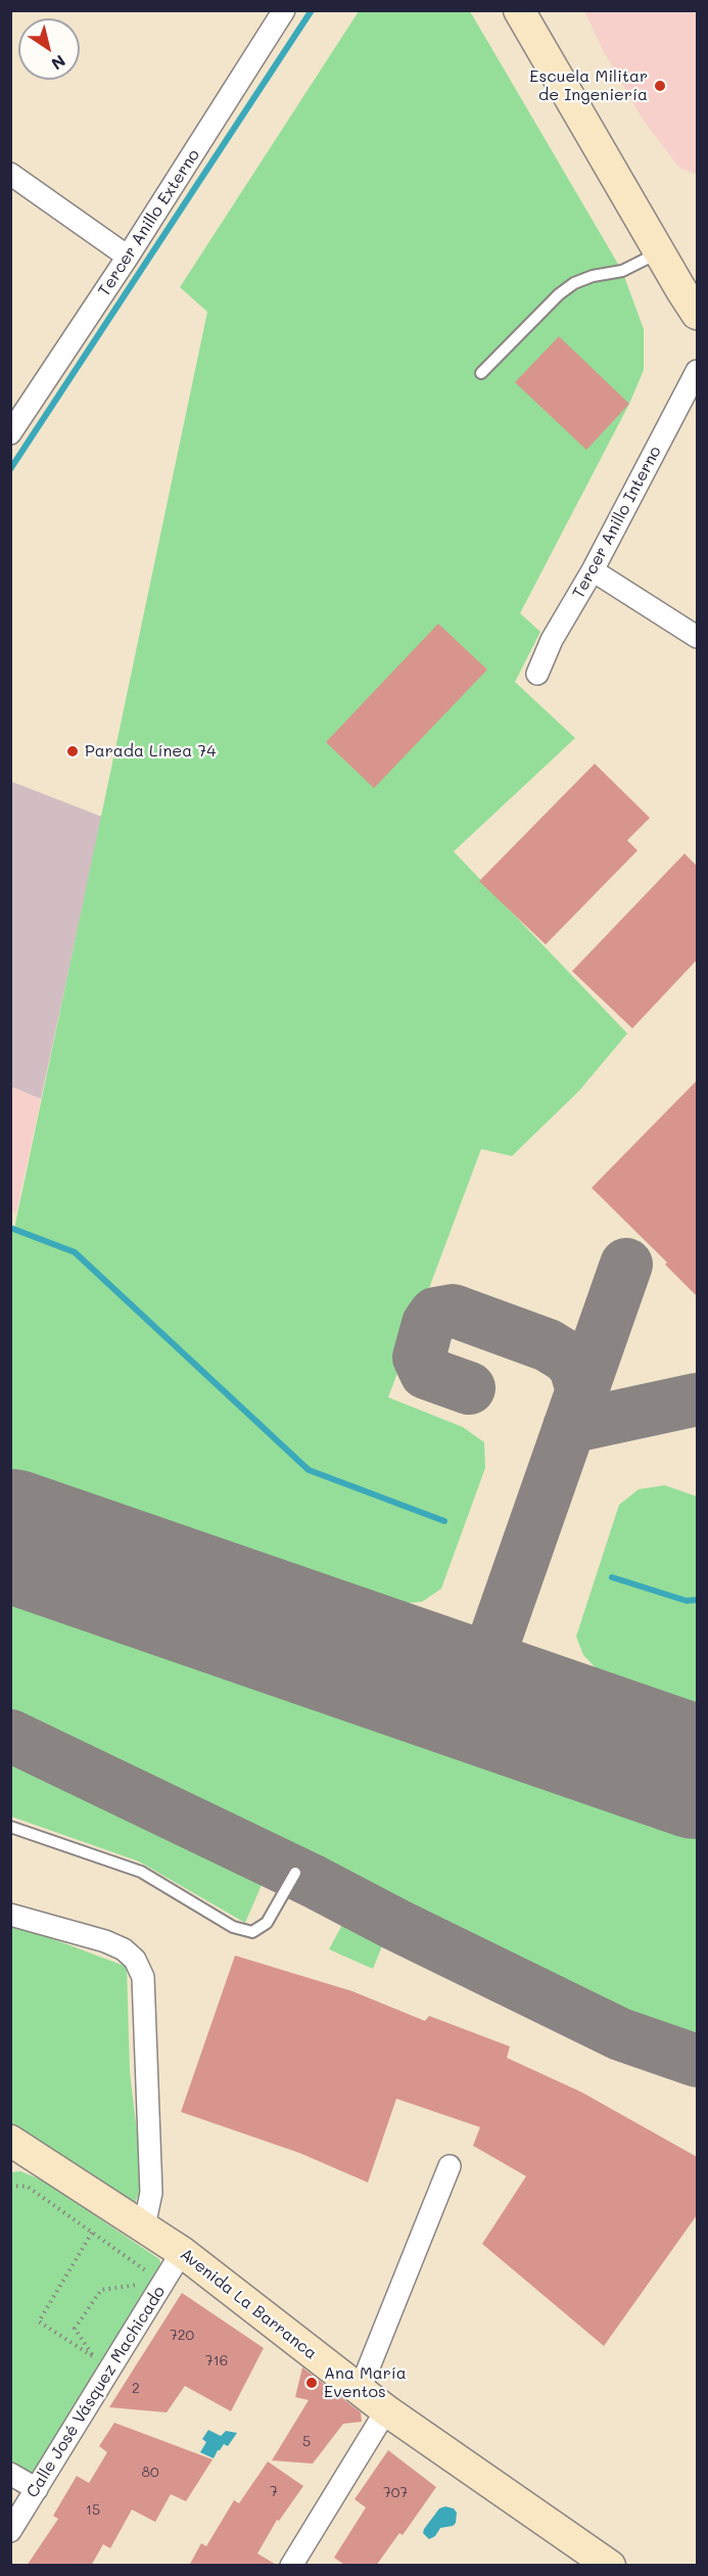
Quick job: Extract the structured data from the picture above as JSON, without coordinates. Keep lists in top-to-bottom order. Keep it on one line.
{"streets":{"street":["Tercer Anillo Externo","Tercer Anillo Interno","Avenida La Barranca","Calle José Vásquez Machicado"]},"crossings":[["Avenida La Barranca","Calle José Vásquez Machicado"]],"places":["Escuela Militar de Ingeniería","Parada Línea 74","Ana María Eventos"],"house_numbers":["720","716","2","5","80","7","707","15"],"north":"bottom right"}
